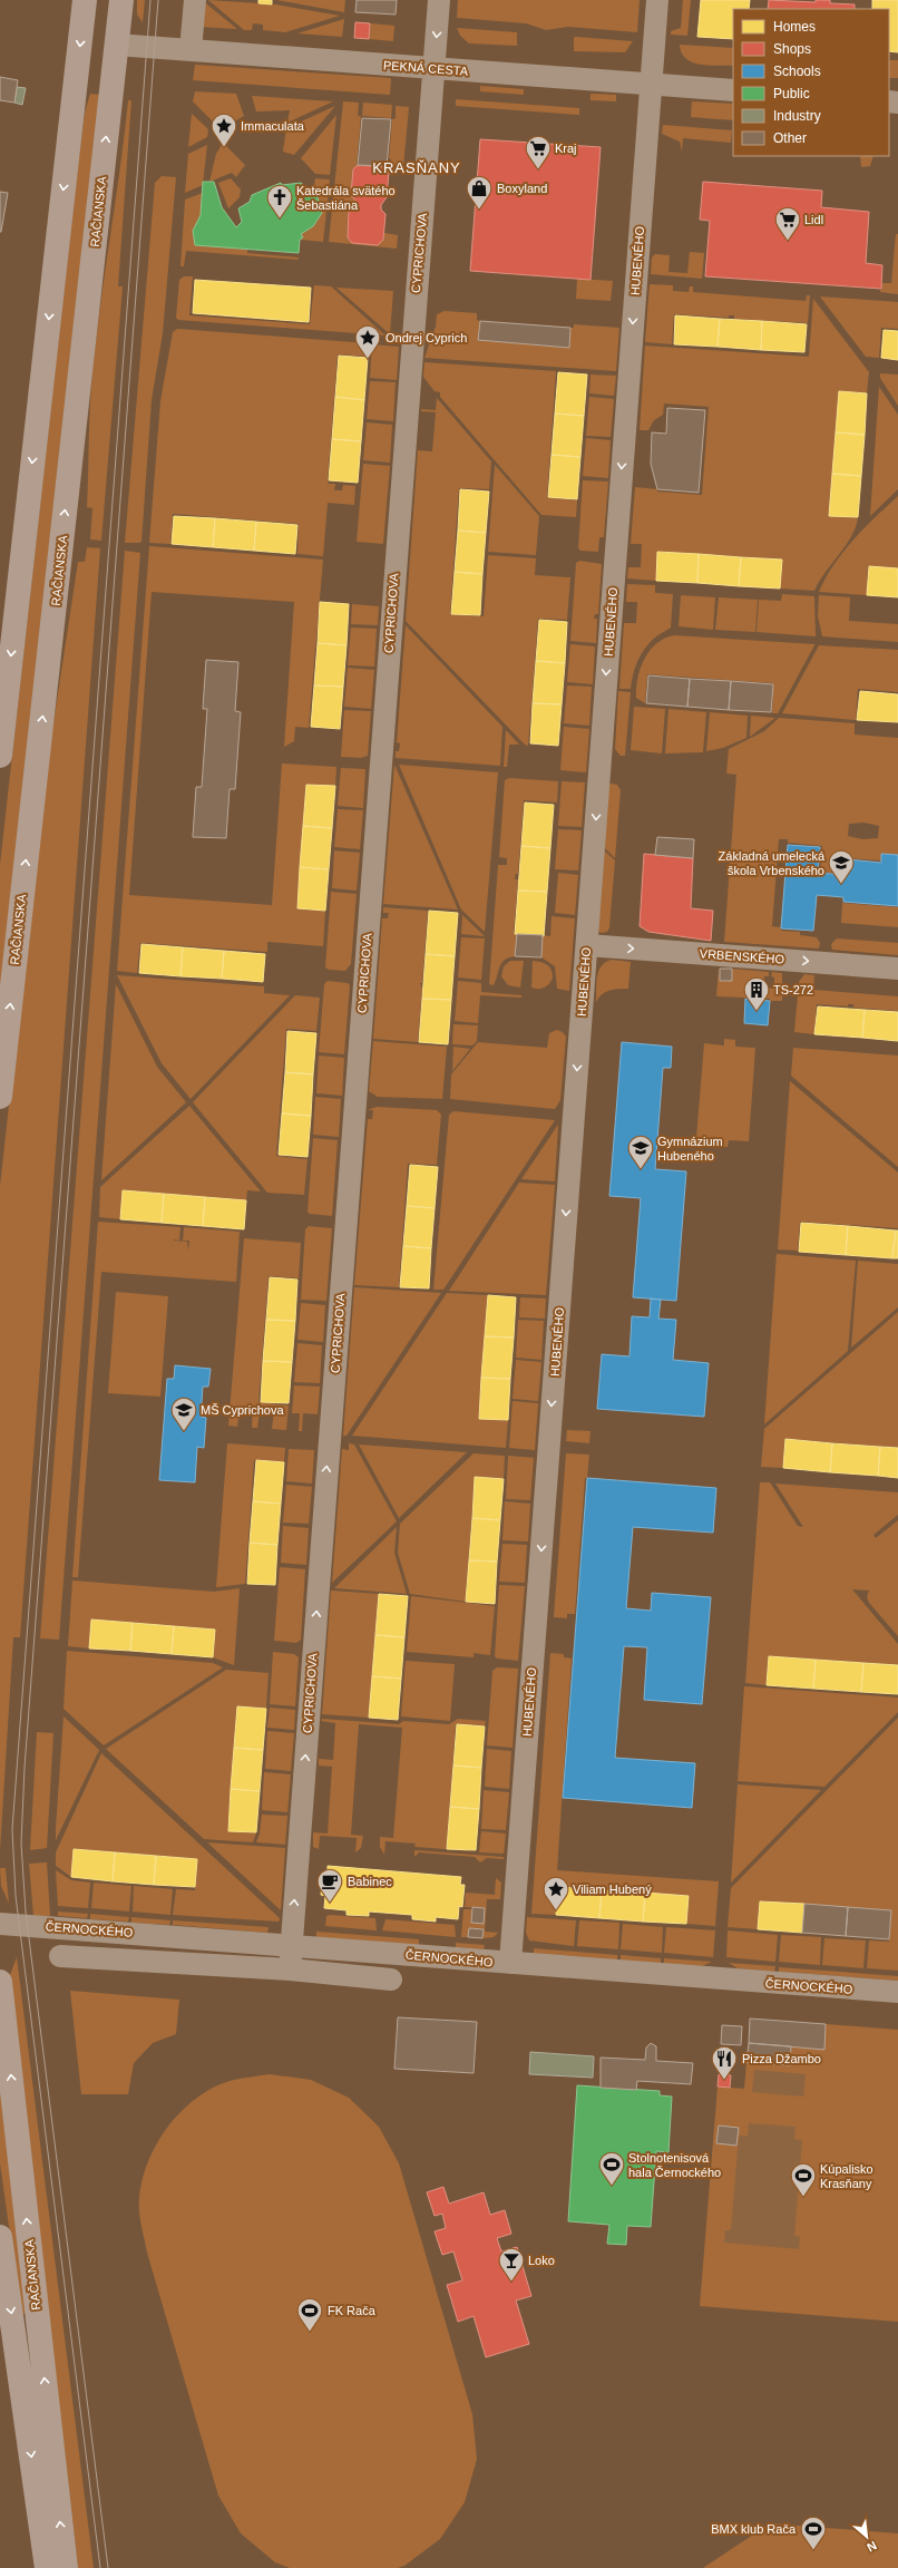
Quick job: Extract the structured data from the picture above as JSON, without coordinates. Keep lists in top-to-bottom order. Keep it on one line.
{"streets":{"main road":["RAČIANSKA"],"street":["PEKNÁ CESTA","CYPRICHOVA","HUBENÉHO","VRBENSKÉHO","ČERNOCKÉHO"]},"crossings":[["PEKNÁ CESTA","RAČIANSKA"],["PEKNÁ CESTA","CYPRICHOVA"],["PEKNÁ CESTA","HUBENÉHO"],["CYPRICHOVA","ČERNOCKÉHO"],["HUBENÉHO","VRBENSKÉHO"],["HUBENÉHO","ČERNOCKÉHO"]],"one_way":["CYPRICHOVA","HUBENÉHO","VRBENSKÉHO"],"districts":["KRASŇANY"],"places":{"place":["Immaculata","Ondrej Cyprich","Viliam Hubený"],"supermarket":["Kraj","Lidl"],"shop":["Boxyland"],"church":["Katedrála svätého Šebastiána"],"school or university":["Základná umelecká škola Vrbenského","Gymnázium Hubeného","MŠ Cyprichova"],"building":["TS-272"],"cafe":["Babinec"],"restaurant":["Pizza Džambo"],"sports":["Stolnotenisová hala Černockého","Kúpalisko Krasňany","FK Rača","BMX klub Rača"],"bar":["Loko"]},"legend":["Homes","Shops","Schools","Public","Industry","Other"],"north":"bottom right"}
